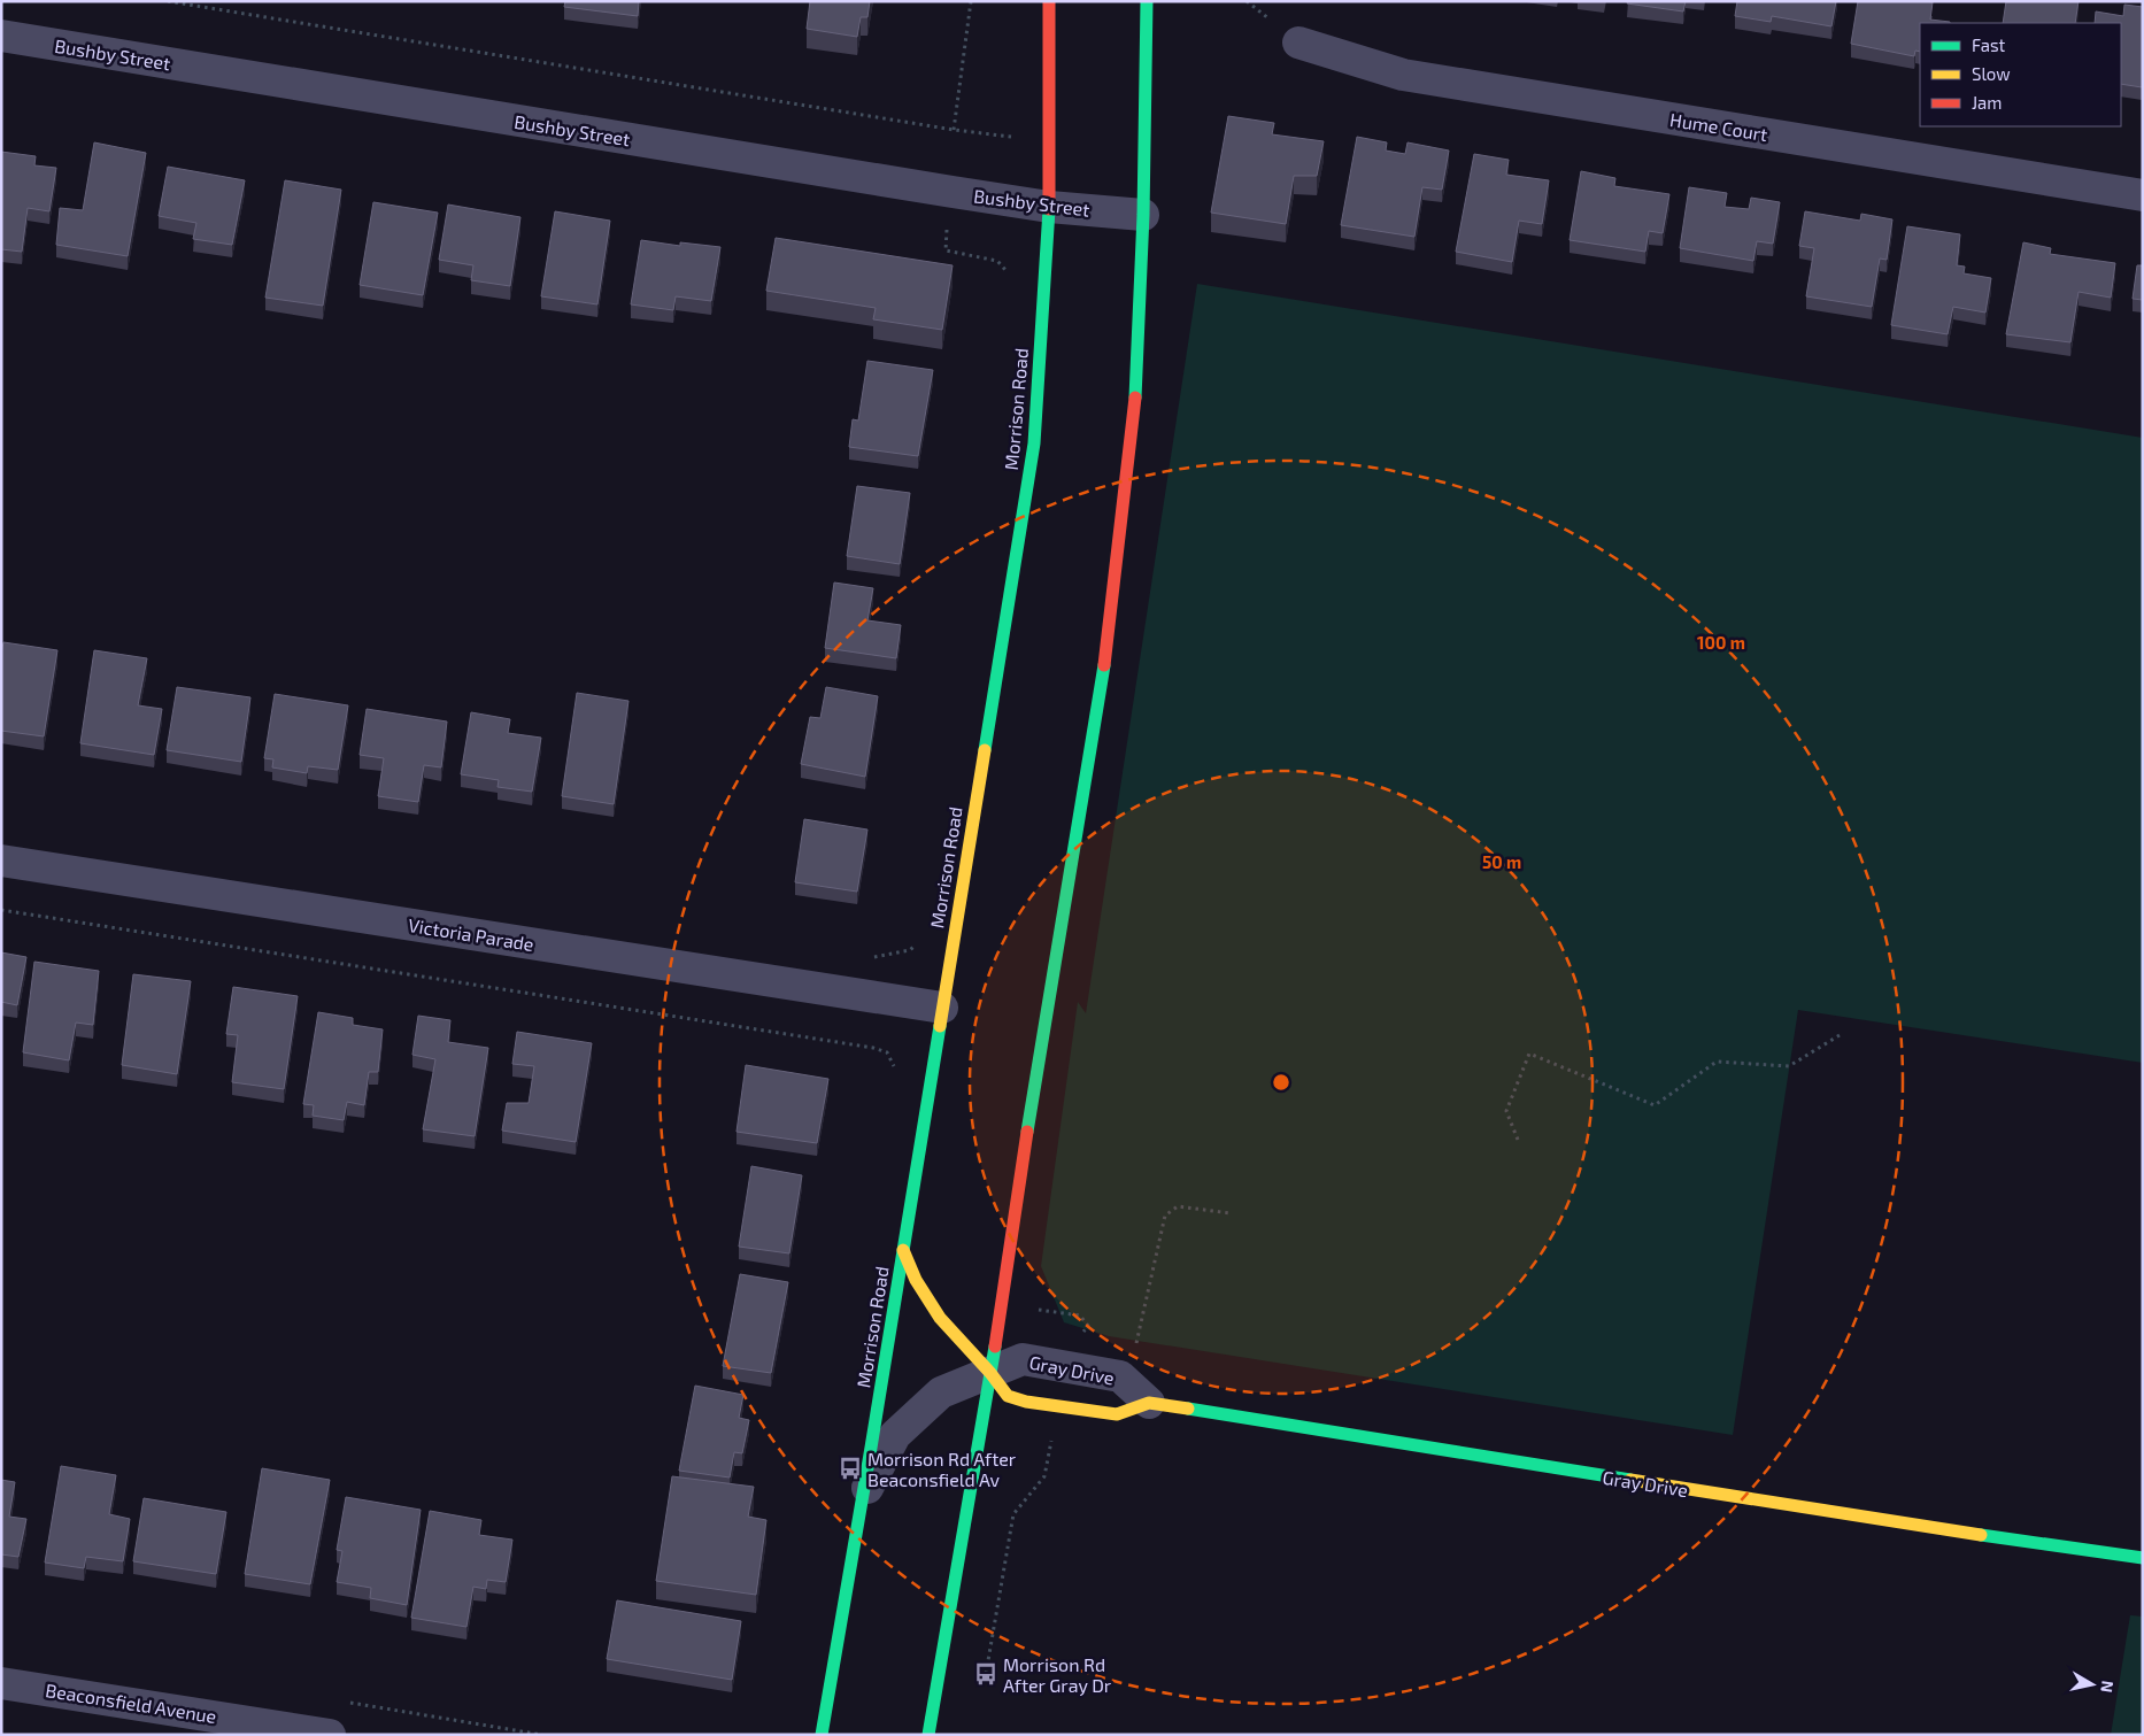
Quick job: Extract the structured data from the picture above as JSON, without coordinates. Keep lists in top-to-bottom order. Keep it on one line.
{"streets":{"main road":["Morrison Road","Gray Drive"],"street":["Bushby Street","Hume Court","Victoria Parade","Beaconsfield Avenue"]},"crossings":[["Bushby Street","Morrison Road"],["Morrison Road","Victoria Parade"],["Morrison Road","Gray Drive"]],"places":{"bus stop":["Morrison Rd After Beaconsfield Av","Morrison Rd After Gray Dr"]},"legend":["Fast","Slow","Jam"],"north":"right","rings":["100 m","50 m"]}
